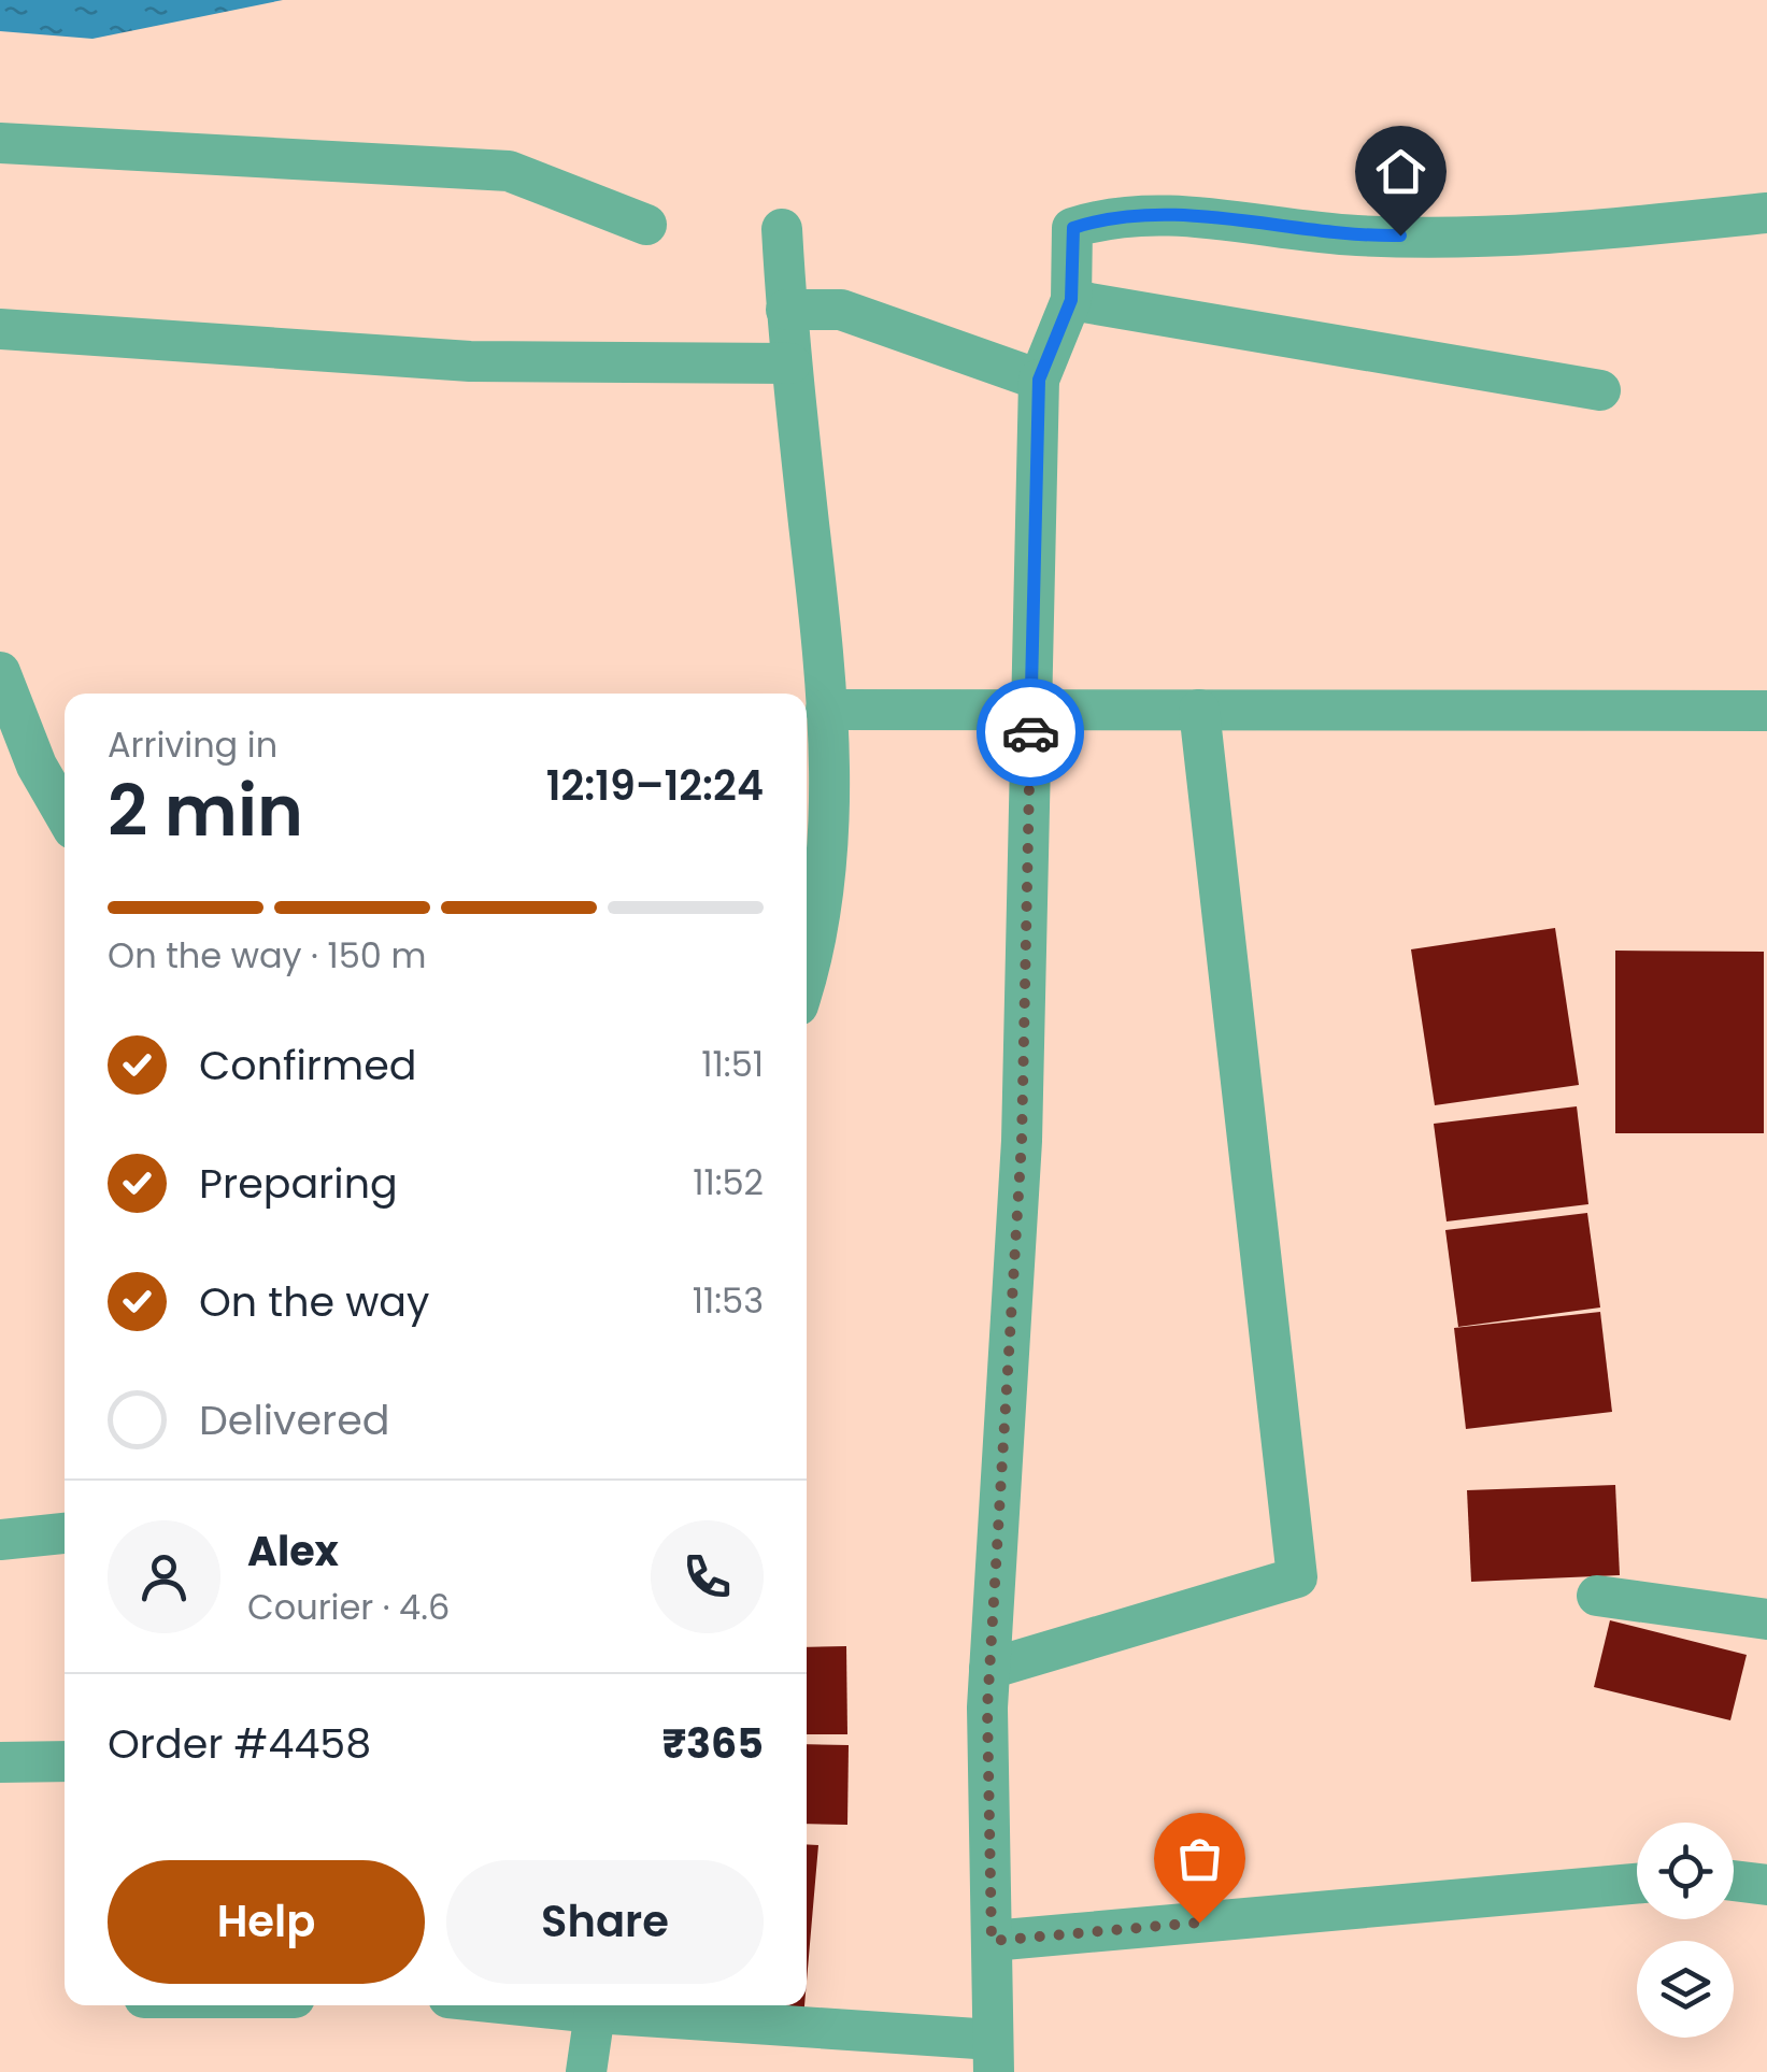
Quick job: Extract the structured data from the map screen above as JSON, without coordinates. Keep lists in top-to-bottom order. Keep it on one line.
{"page":{"heading":["2 min","Arriving in","12:19–12:24"],"panel":["Alex","Courier · 4.6","Order #4458","₹365"],"bar":"On the way · 150 m","list":[["Confirmed","11:51"],["Preparing","11:52"],["On the way","11:53"],"Delivered"],"buttons":["Help","Share"]}}
